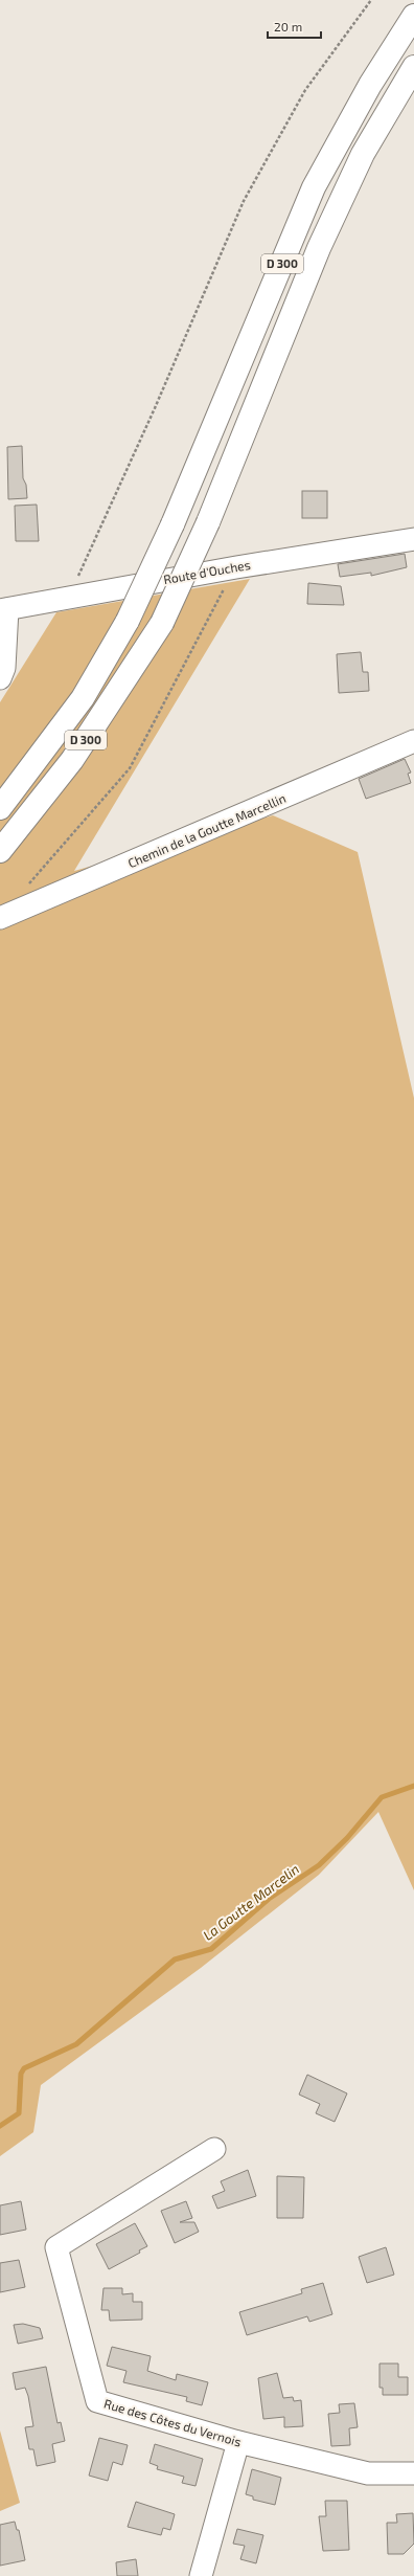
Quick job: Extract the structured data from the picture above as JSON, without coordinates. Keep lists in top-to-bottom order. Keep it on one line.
{"streets":{"main road":["D 300"],"street":["Route d'Ouches","Chemin de la Goutte Marcellin","Rue des Côtes du Vernois"]},"water":["La Goutte Marcelin"],"scale_bar":"20 m"}
